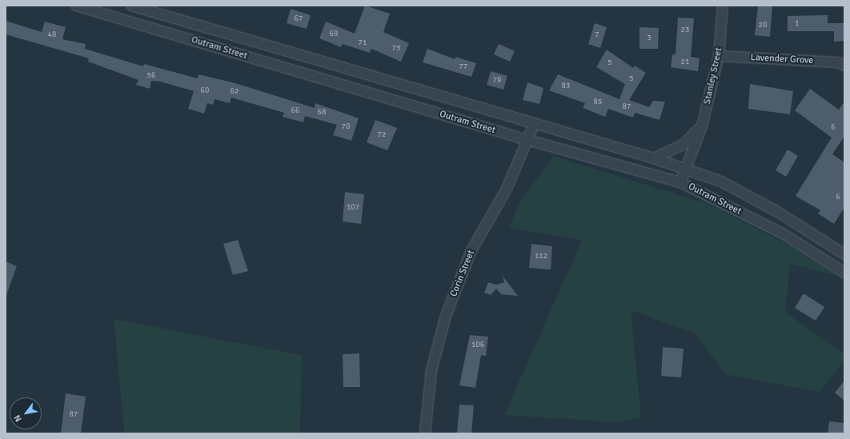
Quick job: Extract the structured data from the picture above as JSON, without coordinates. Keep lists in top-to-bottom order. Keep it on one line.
{"streets":{"street":["Outram Street","Lavender Grove","Stanley Street","Corin Street"]},"crossings":[["Outram Street","Stanley Street"],["Outram Street","Corin Street"],["Lavender Grove","Stanley Street"]],"house_numbers":["67","1","20","23","69","48","7","3","71","73","21","5","77","56","5","79","83","60","62","85","87","66","68","70","6","72","6","107","112","106","87"],"north":"bottom left"}
